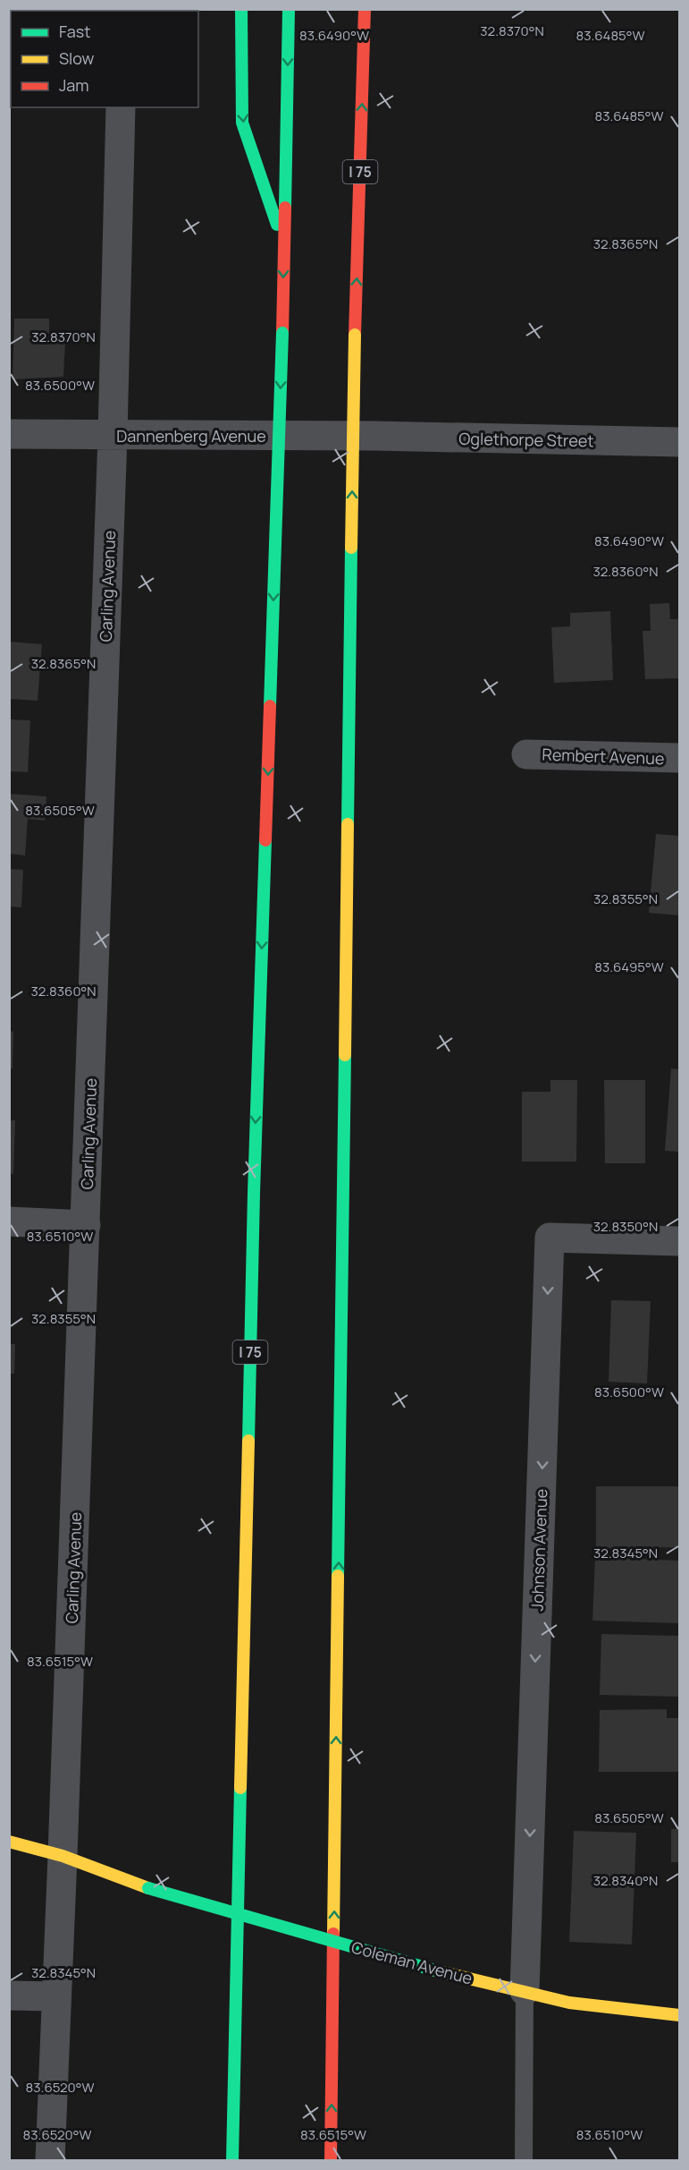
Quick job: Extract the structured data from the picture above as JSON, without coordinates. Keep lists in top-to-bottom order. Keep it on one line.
{"streets":{"main road":["I 75","Coleman Avenue"],"street":["Dannenberg Avenue","Oglethorpe Street","Carling Avenue","Rembert Avenue","Johnson Avenue"]},"crossings":[["Dannenberg Avenue","Oglethorpe Street"],["Dannenberg Avenue","Carling Avenue"],["Carling Avenue","Coleman Avenue"],["Johnson Avenue","Coleman Avenue"]],"one_way":["Johnson Avenue"],"legend":["Fast","Slow","Jam"],"coordinates":["32.8370°N","83.6490°W","83.6485°W","32.8365°N","83.6500°W","32.8360°N","83.6505°W","32.8355°N","83.6495°W","32.8350°N","83.6510°W","32.8345°N","83.6515°W","32.8340°N","83.6520°W"]}
